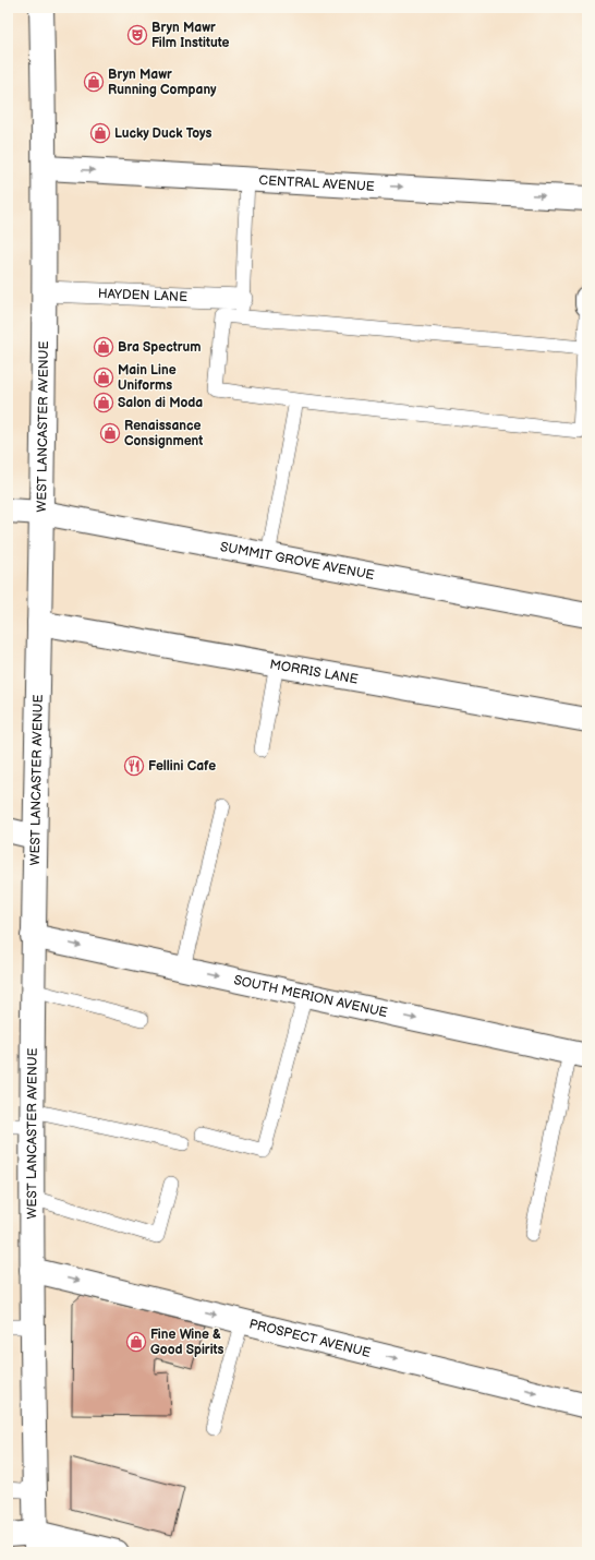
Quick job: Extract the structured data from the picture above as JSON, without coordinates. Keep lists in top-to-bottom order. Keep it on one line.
{"streets":{"main road":["CENTRAL AVENUE","WEST LANCASTER AVENUE","SUMMIT GROVE AVENUE","MORRIS LANE","SOUTH MERION AVENUE","PROSPECT AVENUE"],"street":["HAYDEN LANE"]},"crossings":[["CENTRAL AVENUE","WEST LANCASTER AVENUE"],["HAYDEN LANE","WEST LANCASTER AVENUE"],["WEST LANCASTER AVENUE","SUMMIT GROVE AVENUE"],["WEST LANCASTER AVENUE","MORRIS LANE"],["WEST LANCASTER AVENUE","SOUTH MERION AVENUE"],["WEST LANCASTER AVENUE","PROSPECT AVENUE"]],"one_way":["CENTRAL AVENUE","SOUTH MERION AVENUE","PROSPECT AVENUE"],"places":{"theatre":["Bryn Mawr Film Institute"],"shop":["Bryn Mawr Running Company","Lucky Duck Toys","Bra Spectrum","Main Line Uniforms","Salon di Moda","Renaissance Consignment","Fine Wine & Good Spirits"],"restaurant":["Fellini Cafe"]}}
